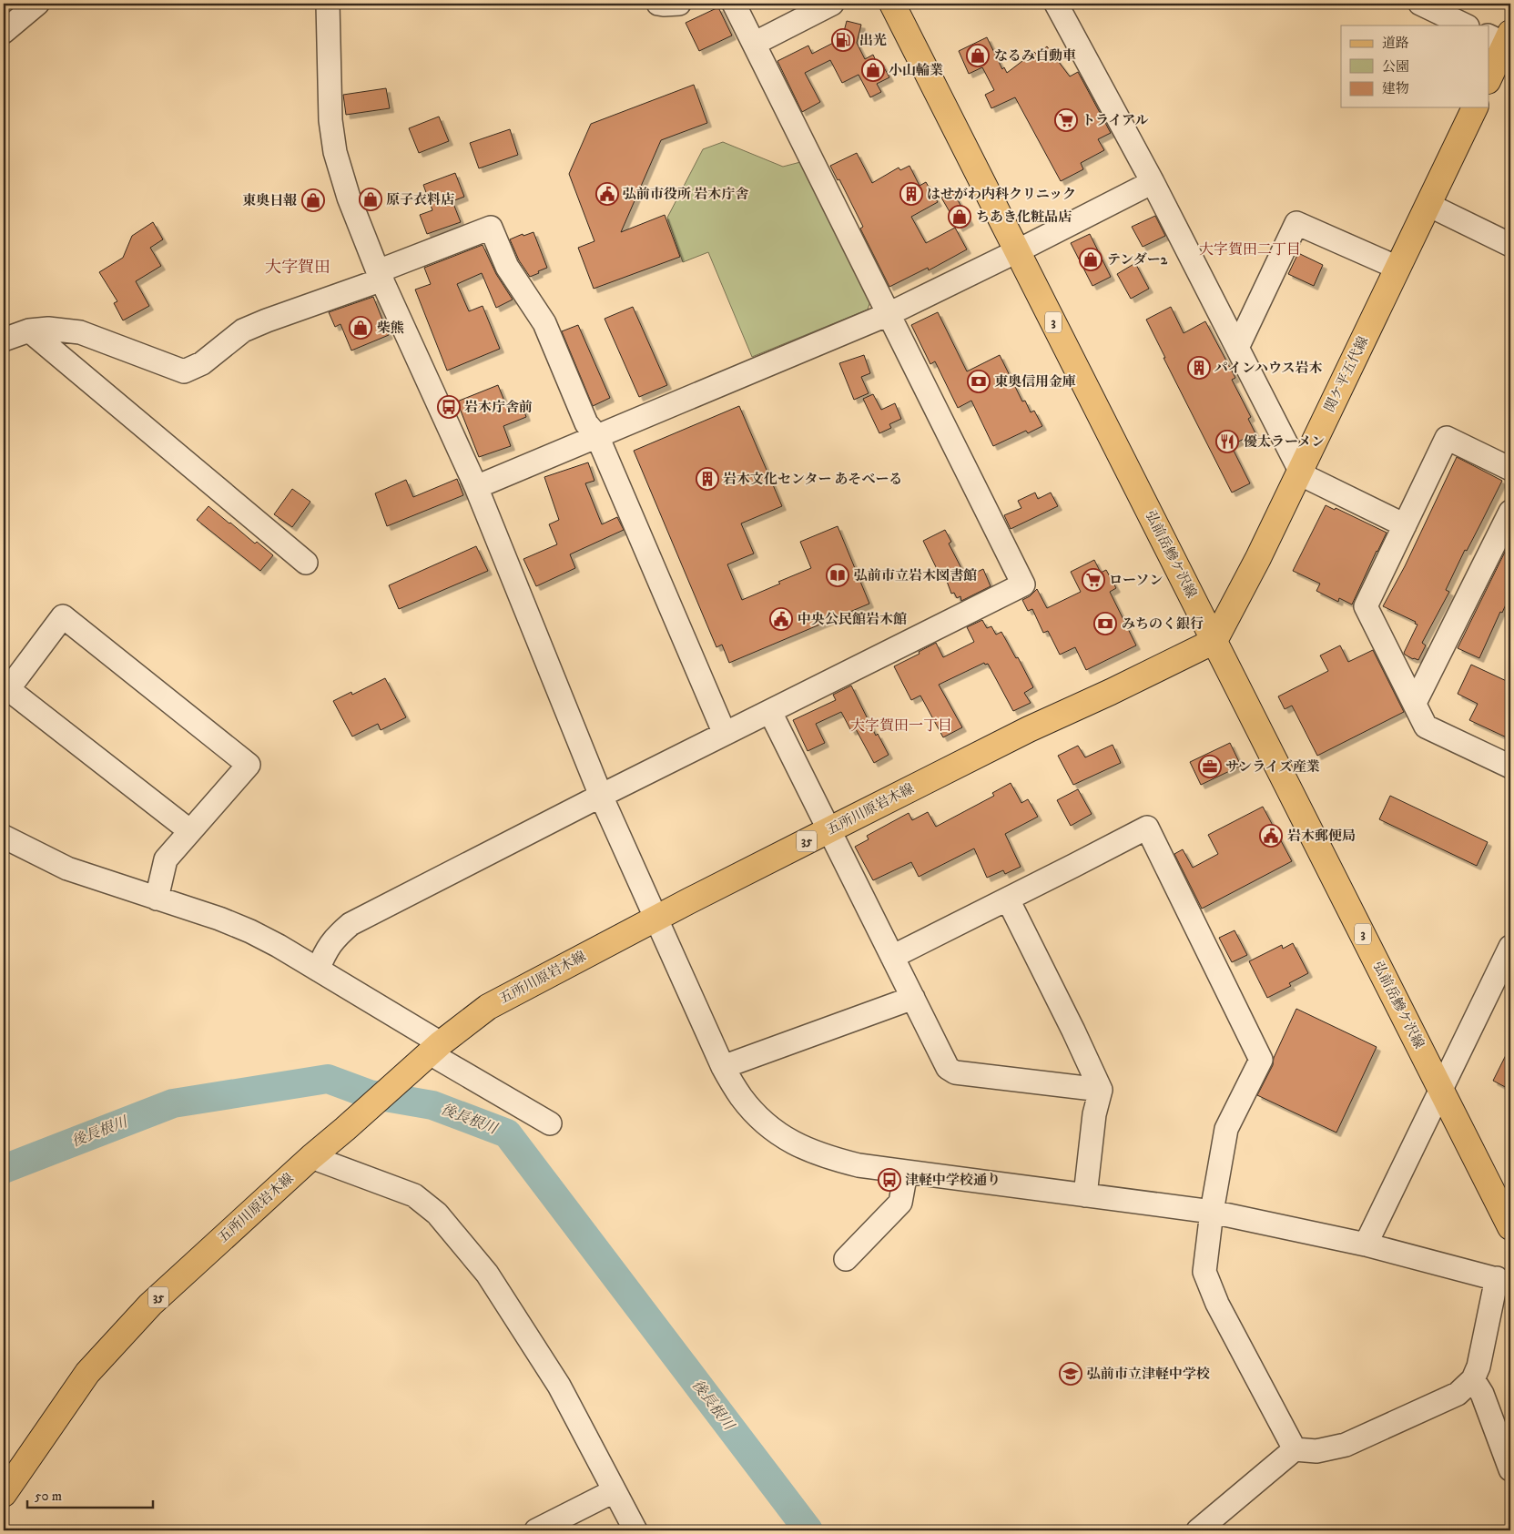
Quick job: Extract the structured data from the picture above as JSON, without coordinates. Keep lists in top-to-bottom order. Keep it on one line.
{"streets":{"main road":["3","関ケ平五代線","弘前岳鰺ケ沢線","五所川原岩木線","35"]},"crossings":[["関ケ平五代線","弘前岳鰺ケ沢線"],["関ケ平五代線","五所川原岩木線"],["弘前岳鰺ケ沢線","五所川原岩木線"]],"districts":["大字賀田二丁目","大字賀田","大字賀田一丁目"],"water":["後長根川"],"places":{"fuel station":["出光"],"shop":["なるみ自動車","小山輪業","原子衣料店","東奥日報","ちあき化粧品店","テンダー2","柴熊"],"supermarket":["トライアル","ローソン"],"public building":["弘前市役所 岩木庁舎","中央公民館岩木館","岩木郵便局"],"building":["はせがわ内科クリニック","パインハウス岩木","岩木文化センター あそべーる"],"bank":["東奥信用金庫","みちのく銀行"],"bus stop":["岩木庁舎前","津軽中学校通り"],"restaurant":["優太ラーメン"],"library":["弘前市立岩木図書館"],"office":["サンライズ産業"],"school or university":["弘前市立津軽中学校"]},"legend":["道路","公園","建物"],"scale_bar":"50 m"}
